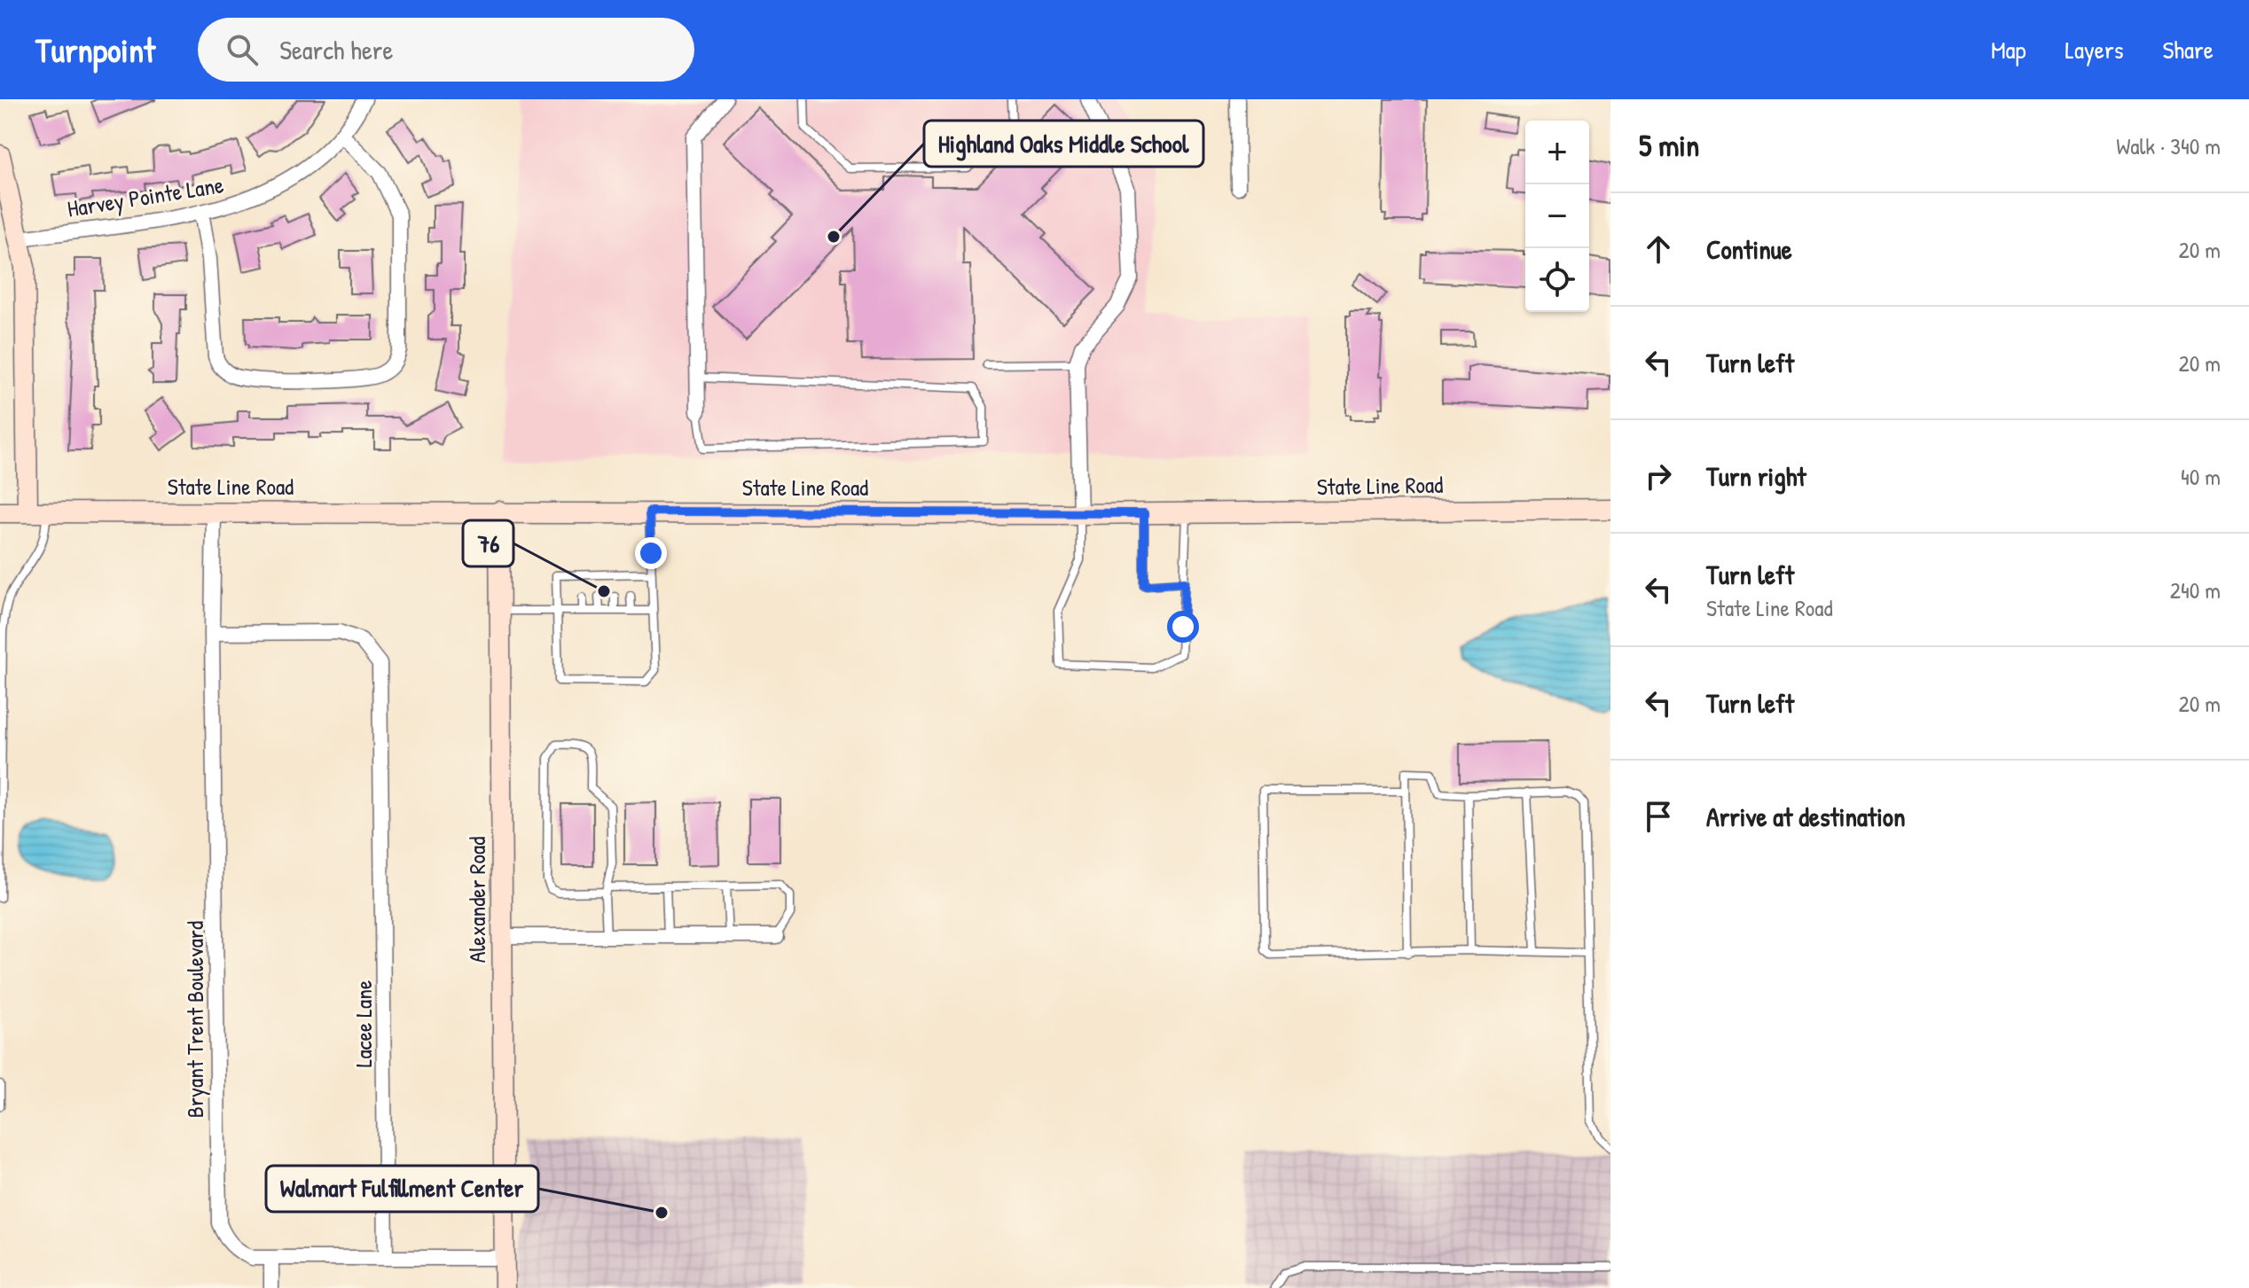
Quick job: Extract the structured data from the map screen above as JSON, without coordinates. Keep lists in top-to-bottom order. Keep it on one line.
{"streets":{"street":["Harvey Pointe Lane","State Line Road","Alexander Road","Bryant Trent Boulevard","Lacee Lane"]},"crossings":[["State Line Road","Alexander Road"],["State Line Road","Bryant Trent Boulevard"],["Alexander Road","Bryant Trent Boulevard"],["Bryant Trent Boulevard","Lacee Lane"]],"places":["Highland Oaks Middle School","76","Walmart Fulfillment Center"],"page":{"header":"Turnpoint","search":"Search here","nav":["Map","Layers","Share"],"heading":["5 min","Walk · 340 m"],"map_buttons":["+","−"],"list":[["Continue","20 m"],["Turn left","20 m"],["Turn right","40 m"],["Turn left","State Line Road","240 m"],["Turn left","20 m"],"Arrive at destination"]}}
